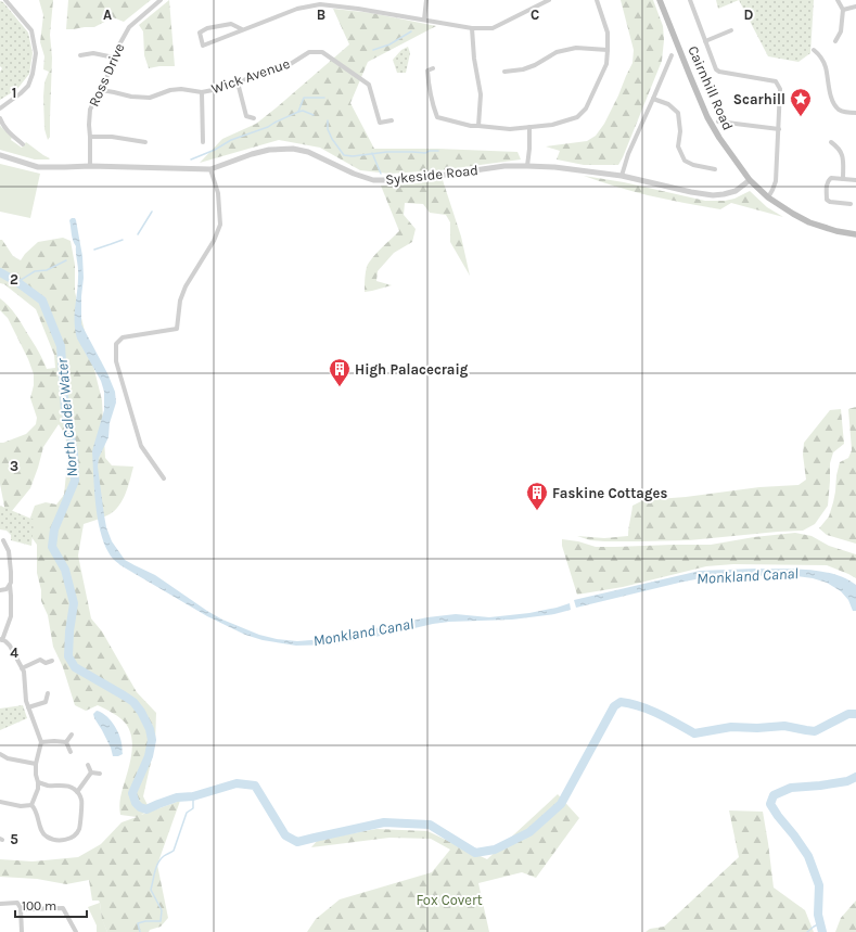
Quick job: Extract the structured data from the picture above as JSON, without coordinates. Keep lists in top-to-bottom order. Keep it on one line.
{"streets":{"main road":["Cairnhill Road"],"street":["Ross Drive","Wick Avenue","Sykeside Road"]},"crossings":[["Ross Drive","Wick Avenue"],["Ross Drive","Sykeside Road"],["Cairnhill Road","Sykeside Road"]],"water":["North Calder Water","Monkland Canal"],"parks":["Fox Covert"],"places":{"place":["Scarhill"],"building":["High Palacecraig","Faskine Cottages"]},"scale_bar":"100 m","grid":{"columns":["A","B","C","D"],"rows":["1","2","3","4","5"]}}
